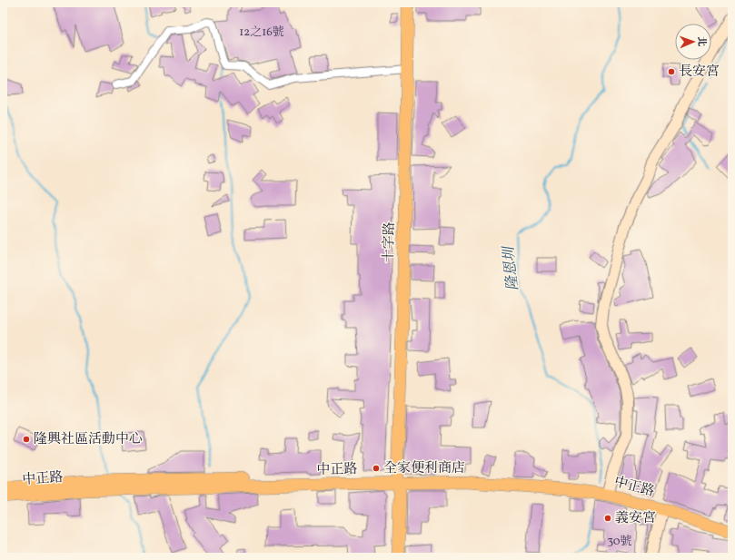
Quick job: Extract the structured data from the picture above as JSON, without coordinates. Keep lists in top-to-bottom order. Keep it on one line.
{"streets":{"main road":["十字路","中正路"]},"crossings":[["十字路","中正路"]],"water":["隆恩圳"],"places":["長安宮","隆興社區活動中心","全家便利商店","義安宮"],"house_numbers":["12之16號","30號"],"north":"right"}
